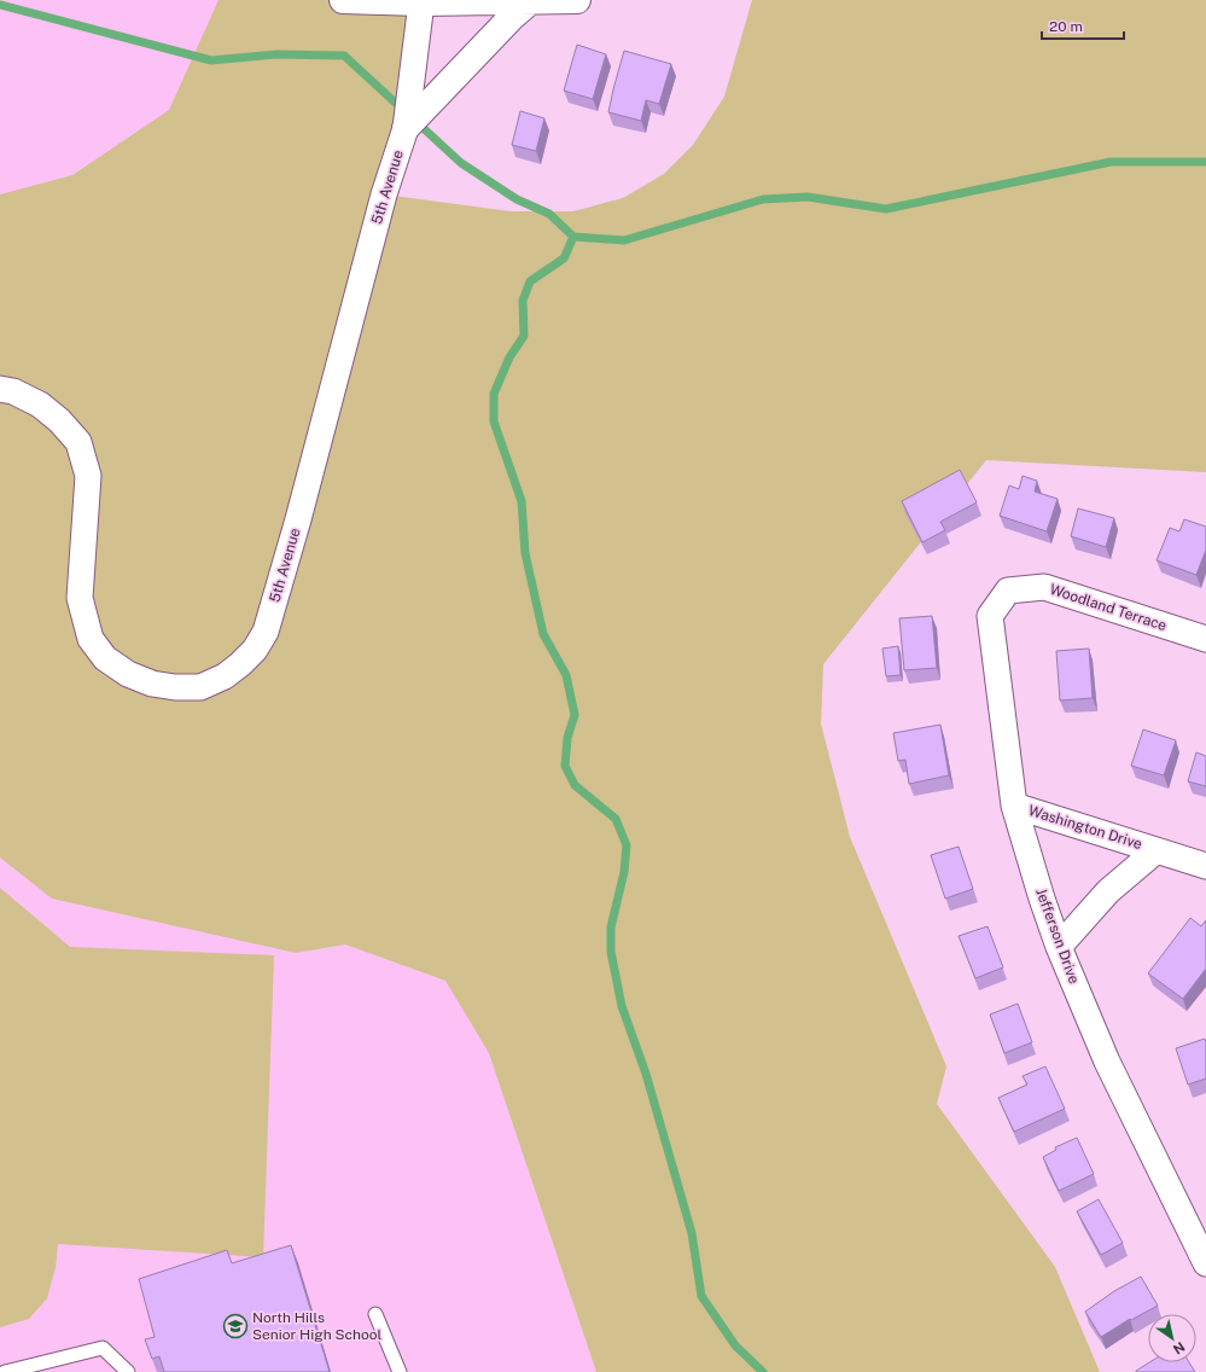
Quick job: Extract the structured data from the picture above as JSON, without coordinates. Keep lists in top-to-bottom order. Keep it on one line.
{"streets":{"street":["5th Avenue","Woodland Terrace","Washington Drive","Jefferson Drive"]},"crossings":[["Woodland Terrace","Jefferson Drive"],["Washington Drive","Jefferson Drive"]],"places":{"school or university":["North Hills Senior High School"]},"scale_bar":"20 m","north":"bottom right"}
